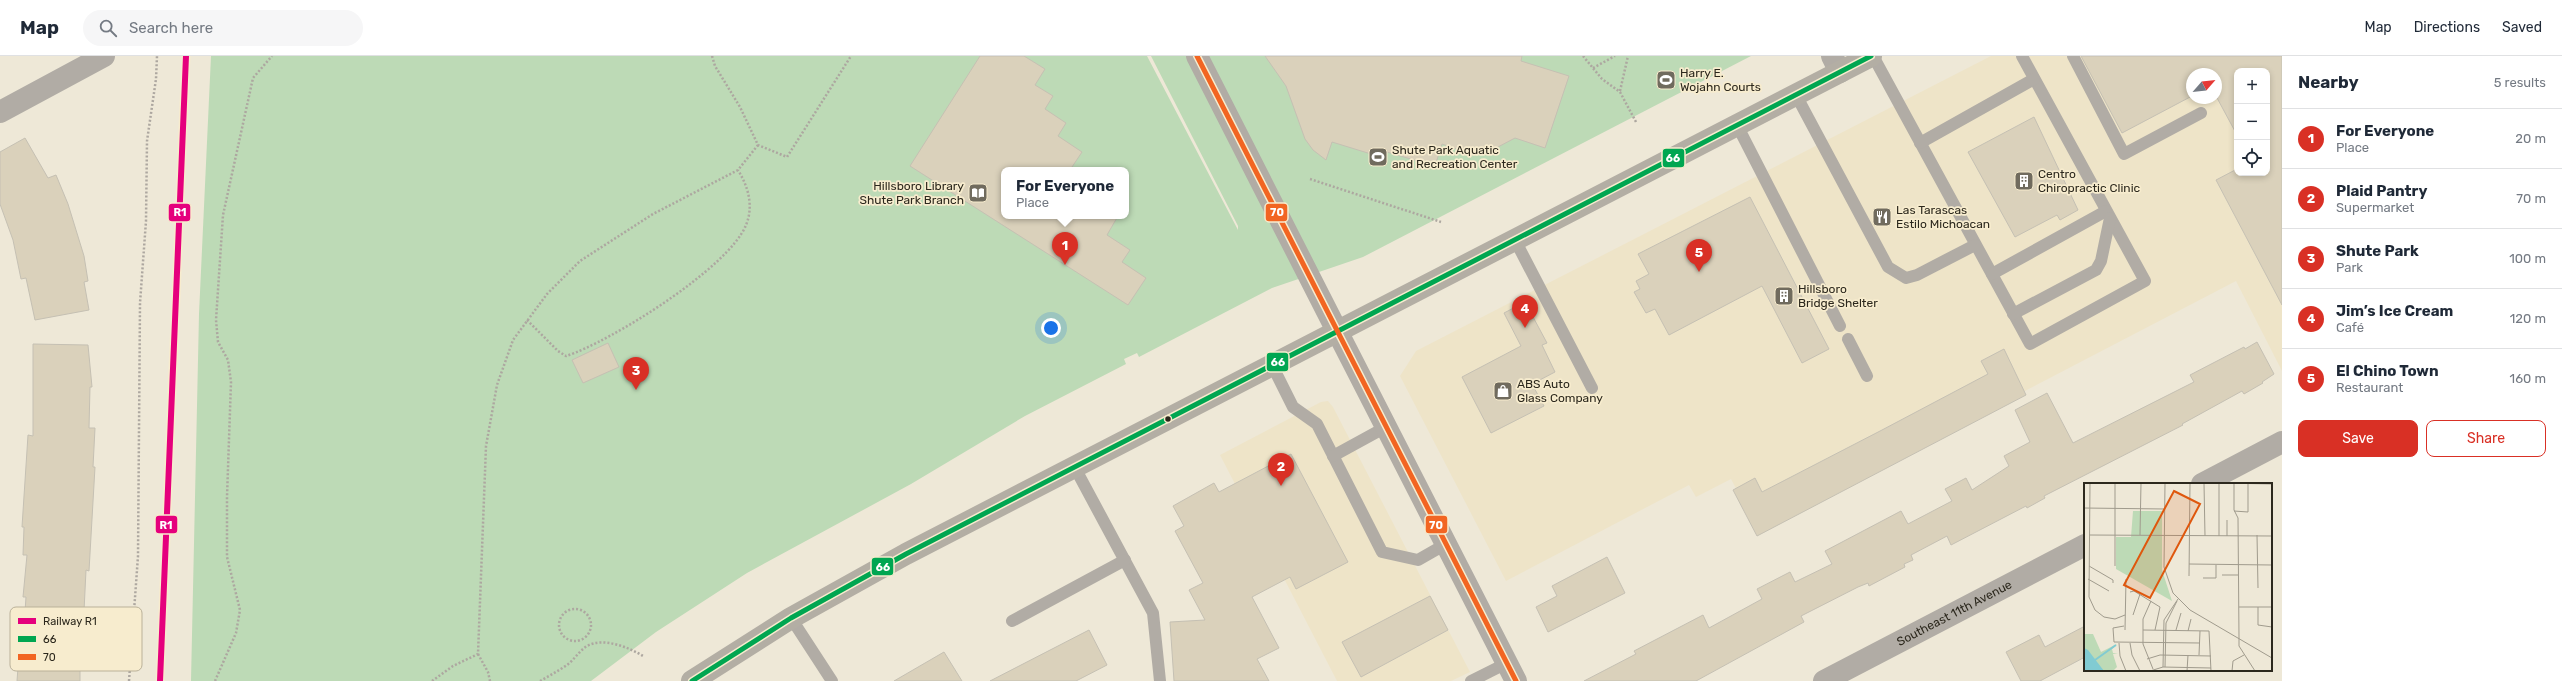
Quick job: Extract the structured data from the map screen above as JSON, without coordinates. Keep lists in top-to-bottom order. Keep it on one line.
{"streets":{"street":["Southeast 11th Avenue"]},"places":{"sports":["Harry E. Wojahn Courts","Shute Park Aquatic and Recreation Center"],"building":["Centro Chiropractic Clinic","Hillsboro Bridge Shelter"],"library":["Hillsboro Library Shute Park Branch"],"restaurant":["Las Tarascas Estilo Michoacan"],"shop":["ABS Auto Glass Company"]},"lines":["rail line R1","transit line 66","transit line 70"],"legend":["Railway R1","66","70"],"north":"top right","page":{"header":"Map","search":"Search here","nav":["Map","Directions","Saved"],"heading":["Nearby","5 results"],"map_buttons":["+","−"],"list":[{"mark":"1","name":"For Everyone","note":"Place","value":"20 m"},{"mark":"2","name":"Plaid Pantry","note":"Supermarket","value":"70 m"},{"mark":"3","name":"Shute Park","note":"Park","value":"100 m"},{"mark":"4","name":"Jim’s Ice Cream","note":"Café","value":"120 m"},{"mark":"5","name":"El Chino Town","note":"Restaurant","value":"160 m"}],"popup":["For Everyone","Place"],"pins":["1","5","4","3","2"],"buttons":["Save","Share"]}}
